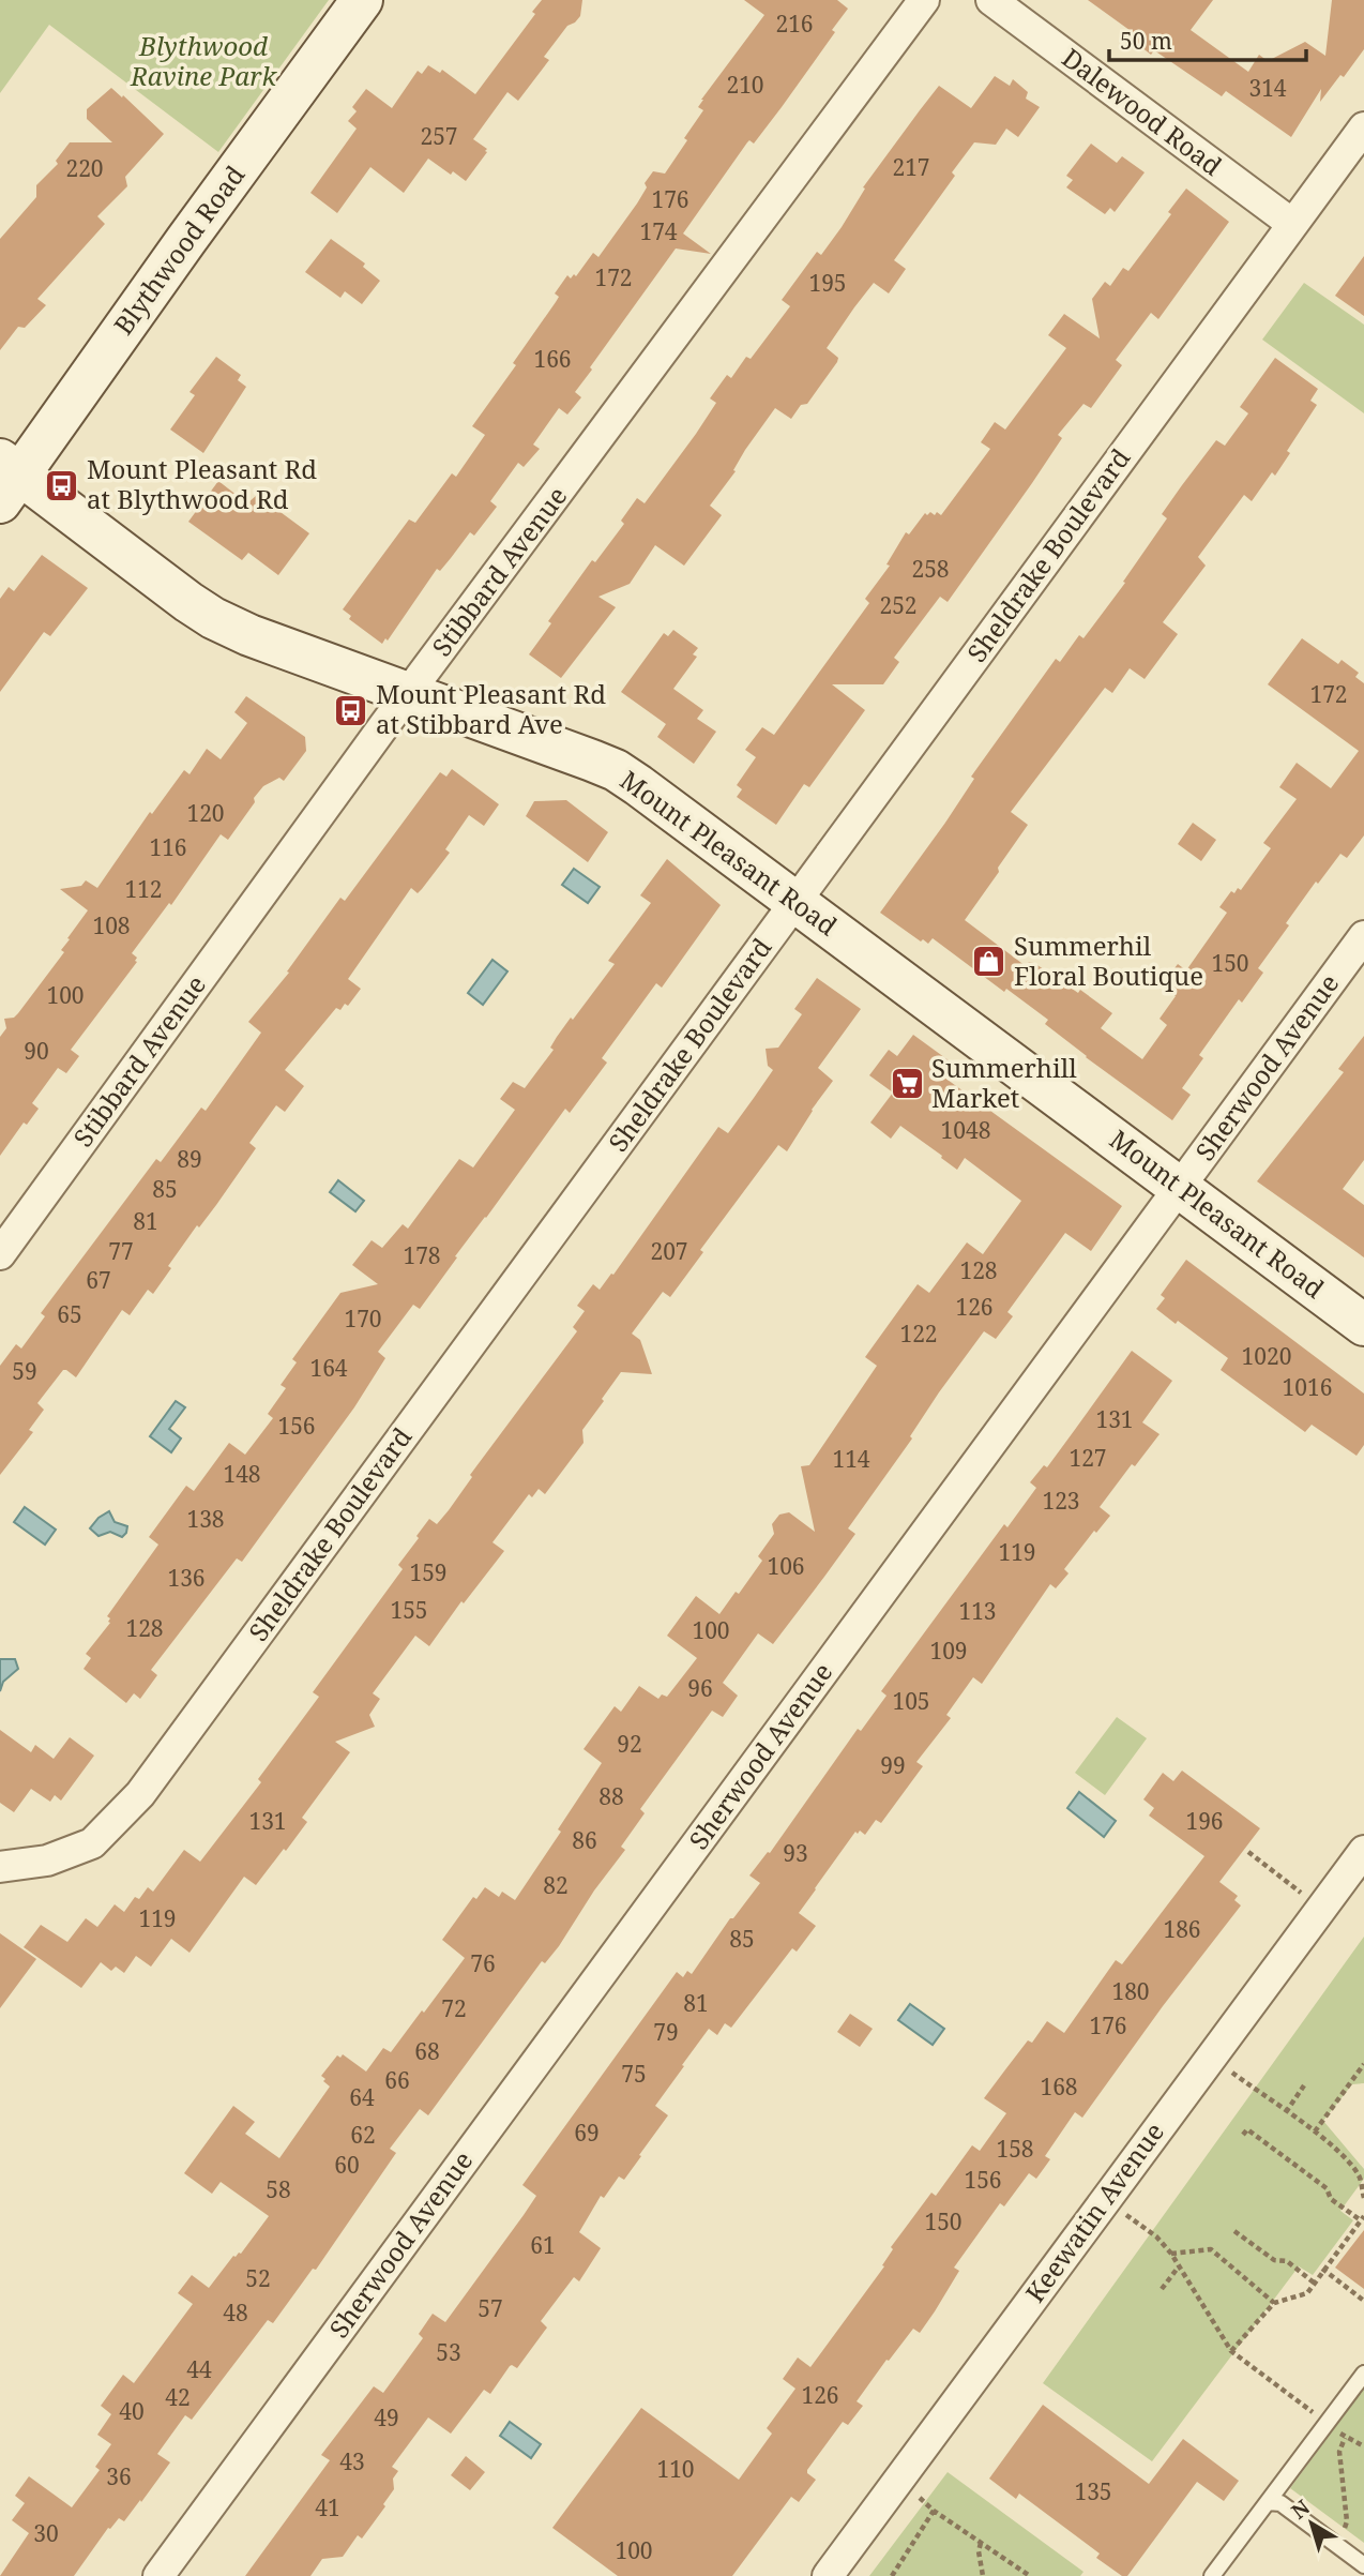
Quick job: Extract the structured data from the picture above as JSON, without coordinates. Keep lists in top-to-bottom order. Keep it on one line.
{"streets":{"main road":["Blythwood Road","Mount Pleasant Road"],"street":["Dalewood Road","Sheldrake Boulevard","Stibbard Avenue","Sherwood Avenue","Keewatin Avenue"]},"crossings":[["Dalewood Road","Sheldrake Boulevard"],["Blythwood Road","Mount Pleasant Road"],["Sheldrake Boulevard","Mount Pleasant Road"],["Stibbard Avenue","Mount Pleasant Road"],["Mount Pleasant Road","Sherwood Avenue"]],"parks":["Blythwood Ravine Park"],"places":{"bus stop":["Mount Pleasant Rd at Blythwood Rd","Mount Pleasant Rd at Stibbard Ave"],"shop":["Summerhil Floral Boutique"],"supermarket":["Summerhill Market"]},"house_numbers":["216","210","314","257","217","220","176","174","172","195","166","258","252","172","120","116","112","108","150","100","90","1048","89","85","81","77","207","178","128","67","126","65","170","122","1020","164","59","1016","131","156","127","114","148","123","138","119","106","159","136","155","113","128","100","109","96","105","92","99","88","131","196","86","93","82","119","186","85","76","180","81","72","176","79","68","75","66","168","64","69","62","158","60","156","58","150","61","52","57","48","53","44","126","42","40","49","43","110","36","135","41","30","100"],"scale_bar":"50 m","north":"top left"}
